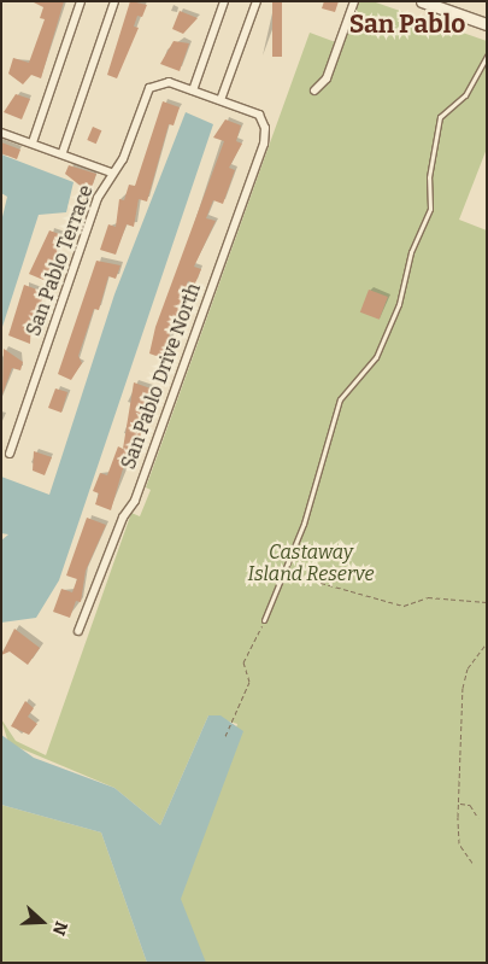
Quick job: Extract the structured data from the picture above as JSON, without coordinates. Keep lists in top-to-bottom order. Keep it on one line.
{"streets":{"street":["San Pablo Terrace","San Pablo Drive North"]},"districts":["San Pablo"],"parks":["Castaway Island Reserve"],"north":"right"}
